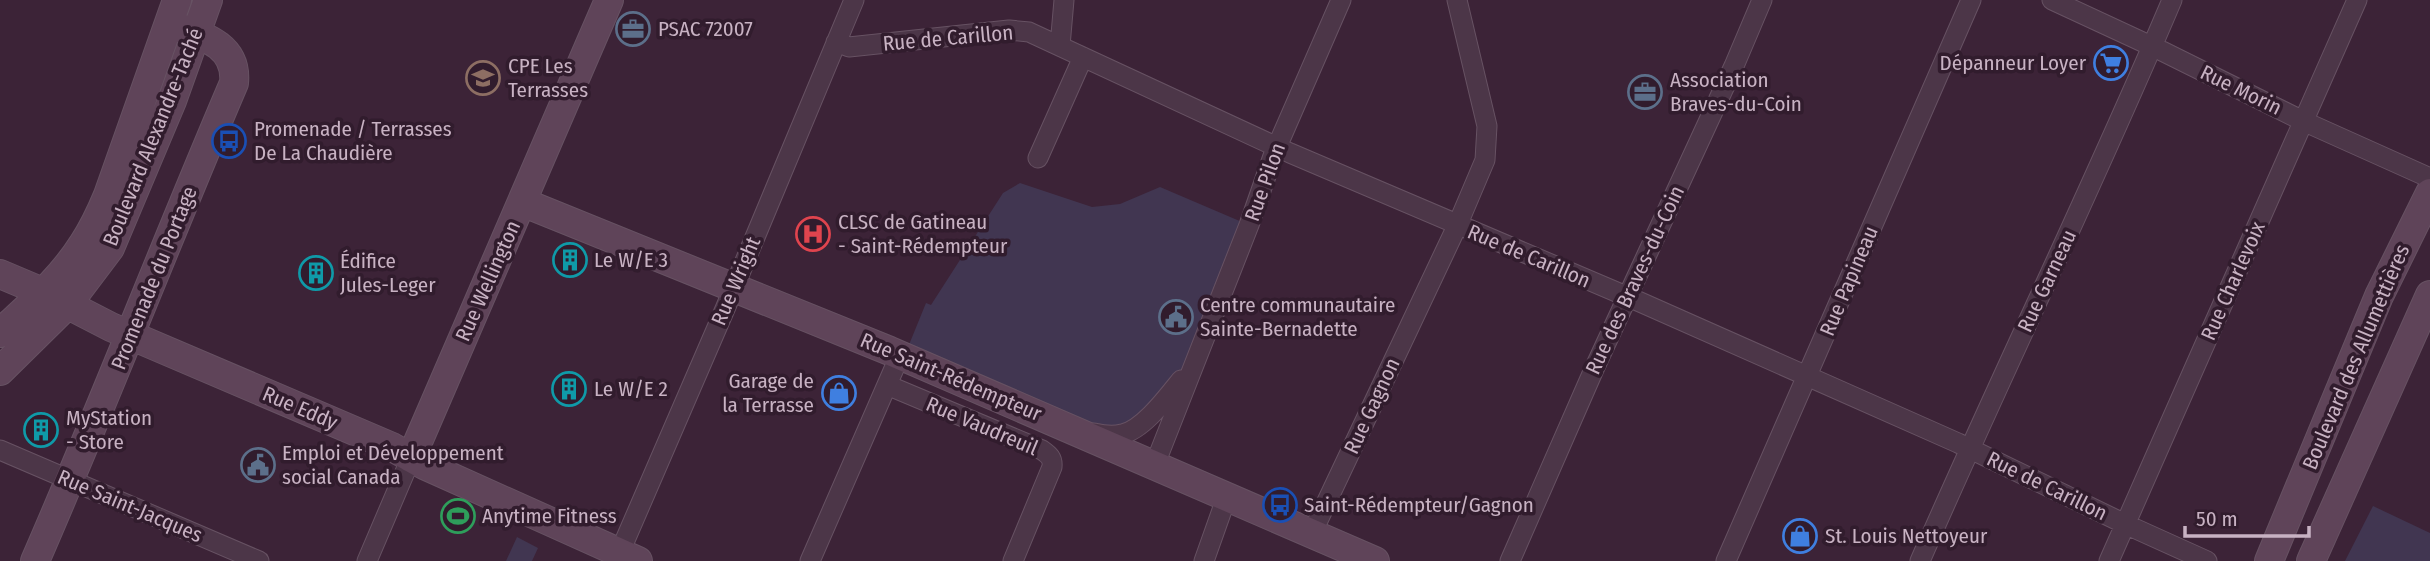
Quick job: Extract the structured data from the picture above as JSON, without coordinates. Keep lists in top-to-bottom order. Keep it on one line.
{"streets":{"main road":["Boulevard Alexandre-Taché","Promenade du Portage","Rue Wellington","Boulevard des Allumettières","Rue Saint-Rédempteur","Rue Eddy"],"street":["Rue de Carillon","Rue Morin","Rue Pilon","Rue des Braves-du-Coin","Rue Wright","Rue Papineau","Rue Garneau","Rue Charlevoix","Rue Gagnon","Rue Vaudreuil","Rue Saint-Jacques"]},"crossings":[["Rue de Carillon","Rue Pilon"],["Rue de Carillon","Rue des Braves-du-Coin"],["Rue de Carillon","Rue Wright"],["Rue de Carillon","Rue Papineau"],["Rue de Carillon","Rue Garneau"],["Rue de Carillon","Rue Charlevoix"],["Rue de Carillon","Rue Gagnon"],["Rue Morin","Rue Garneau"],["Rue Morin","Rue Charlevoix"],["Boulevard Alexandre-Taché","Promenade du Portage"],["Boulevard Alexandre-Taché","Rue Eddy"],["Rue Pilon","Rue Saint-Rédempteur"],["Promenade du Portage","Rue Eddy"],["Promenade du Portage","Rue Saint-Jacques"],["Rue Wellington","Rue Saint-Rédempteur"],["Rue Wellington","Rue Eddy"],["Rue Wright","Rue Saint-Rédempteur"],["Rue Wright","Rue Eddy"],["Rue Saint-Rédempteur","Rue Gagnon"]],"places":{"office":["PSAC 72007","Association Braves-du-Coin"],"supermarket":["Dépanneur Loyer"],"school or university":["CPE Les Terrasses"],"bus stop":["Promenade / Terrasses De La Chaudière","Saint-Rédempteur/Gagnon"],"hospital":["CLSC de Gatineau - Saint-Rédempteur"],"building":["Le W/E 3","Édifice Jules-Leger","Le W/E 2","MyStation - Store"],"public building":["Centre communautaire Sainte-Bernadette","Emploi et Développement social Canada"],"shop":["Garage de la Terrasse","St. Louis Nettoyeur"],"sports":["Anytime Fitness"]},"scale_bar":"50 m"}
